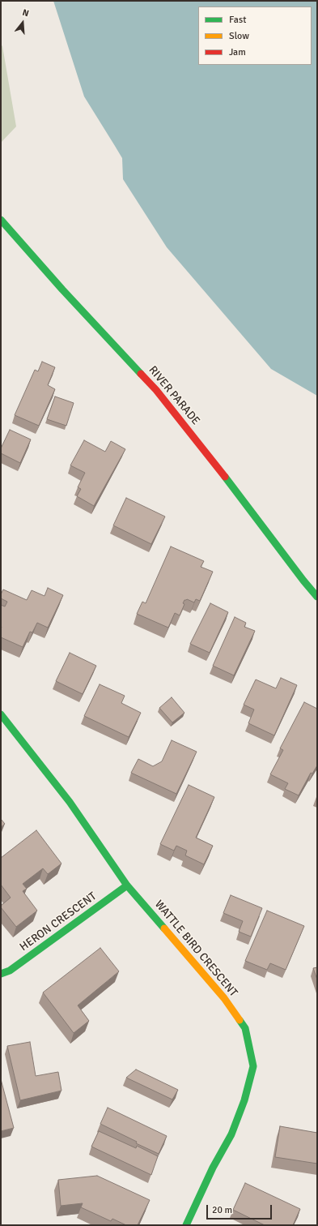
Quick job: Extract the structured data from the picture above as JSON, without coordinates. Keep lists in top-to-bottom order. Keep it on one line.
{"streets":{"street":["RIVER PARADE","HERON CRESCENT","WATTLE BIRD CRESCENT"]},"crossings":[["HERON CRESCENT","WATTLE BIRD CRESCENT"]],"legend":["Fast","Slow","Jam"],"scale_bar":"20 m","north":"top"}
